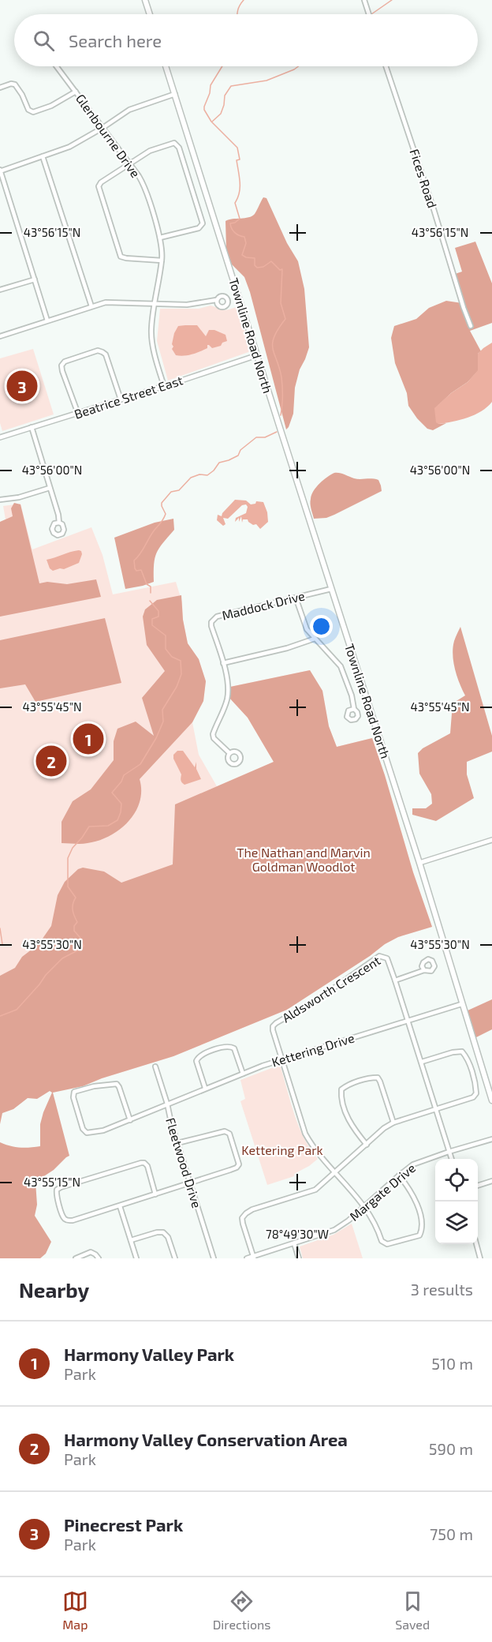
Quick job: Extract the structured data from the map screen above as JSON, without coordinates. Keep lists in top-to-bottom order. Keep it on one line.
{"streets":{"main road":["Townline Road North"],"street":["Glenbourne Drive","Fices Road","Beatrice Street East","Maddock Drive","Aldsworth Crescent","Kettering Drive","Fleetwood Drive","Margate Drive"]},"crossings":[["Glenbourne Drive","Beatrice Street East"],["Townline Road North","Beatrice Street East"],["Townline Road North","Maddock Drive"],["Townline Road North","Kettering Drive"],["Aldsworth Crescent","Kettering Drive"],["Aldsworth Crescent","Margate Drive"],["Kettering Drive","Fleetwood Drive"]],"parks":["The Nathan and Marvin Goldman Woodlot","Kettering Park"],"page":{"search":"Search here","pins":["3","1","2"],"heading":["Nearby","3 results"],"list":[{"mark":"1","name":"Harmony Valley Park","note":"Park","value":"510 m"},{"mark":"2","name":"Harmony Valley Conservation Area","note":"Park","value":"590 m"},{"mark":"3","name":"Pinecrest Park","note":"Park","value":"750 m"}],"nav":["Map","Directions","Saved"]},"coordinates":["43°56'15\"N","43°56'00\"N","43°55'45\"N","43°55'30\"N","43°55'15\"N","78°49'30\"W"]}
